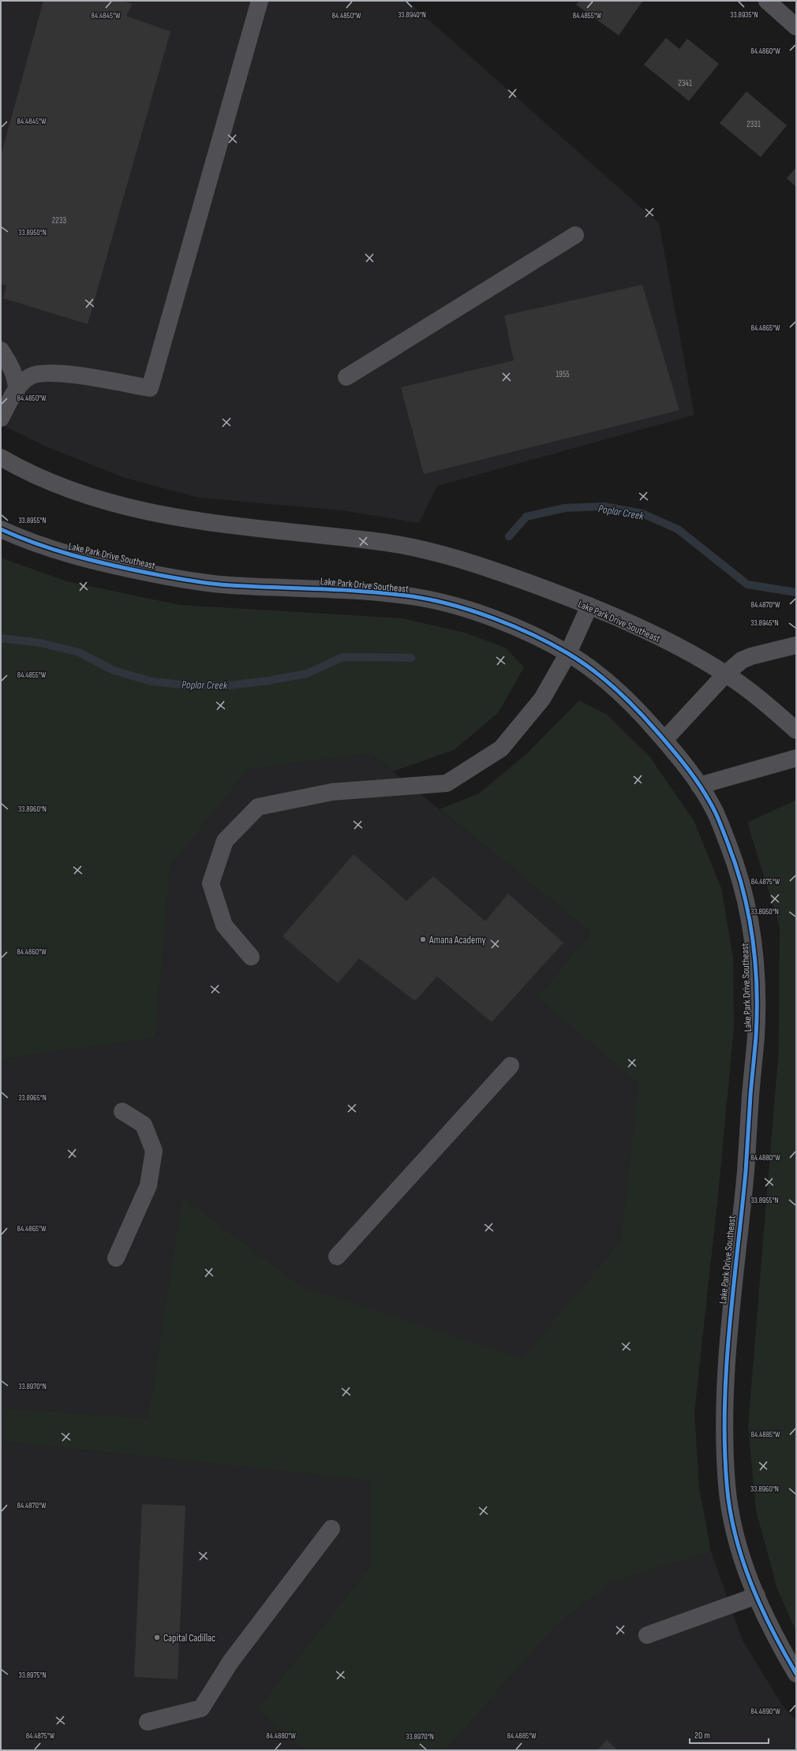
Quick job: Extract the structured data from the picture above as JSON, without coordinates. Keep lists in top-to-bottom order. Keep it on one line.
{"streets":{"street":["Lake Park Drive Southeast"]},"water":["Poplar Creek"],"places":["Amana Academy","Capital Cadillac"],"house_numbers":["2341","2331","2233","1955"],"scale_bar":"20 m","coordinates":["33.8935°N","33.8940°N","84.4845°W","84.4850°W","84.4855°W","84.4860°W","33.8950°N","84.4865°W","33.8955°N","84.4870°W","33.8945°N","33.8960°N","84.4875°W","33.8965°N","84.4880°W","33.8970°N","84.4885°W","33.8975°N","84.4890°W"]}
